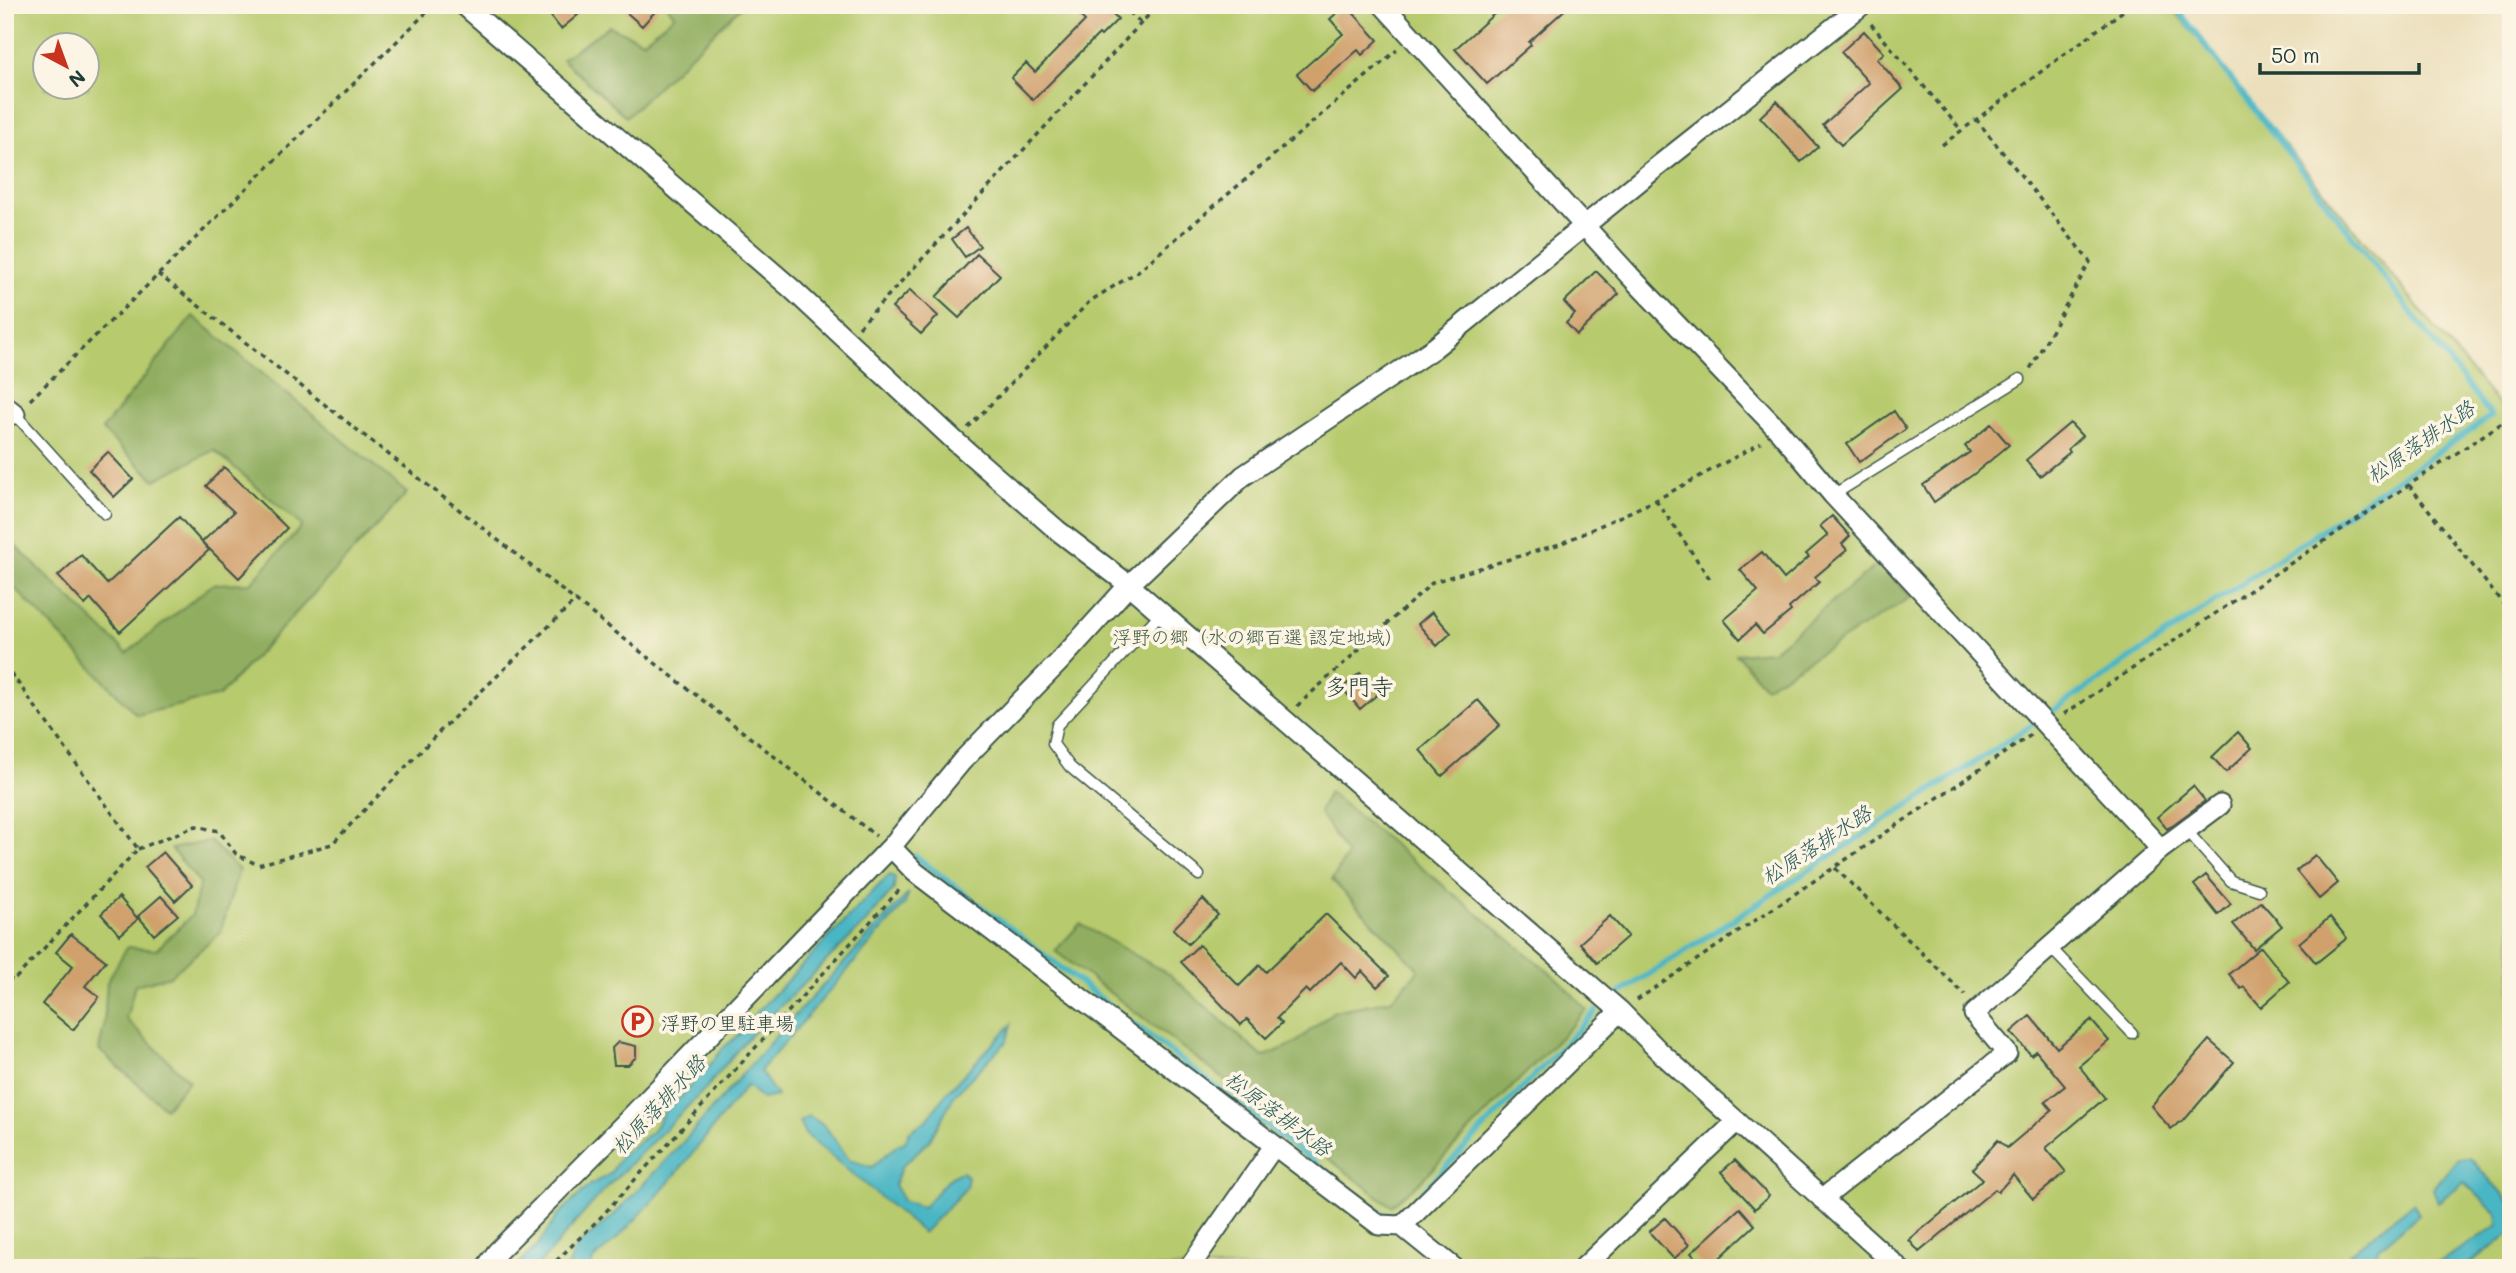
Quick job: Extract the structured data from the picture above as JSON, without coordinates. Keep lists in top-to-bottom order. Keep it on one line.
{"districts":["多門寺"],"water":["松原落排水路"],"parks":["浮野の郷（水の郷百選 認定地域）"],"places":{"parking":["浮野の里駐車場"]},"scale_bar":"50 m","north":"bottom right"}
